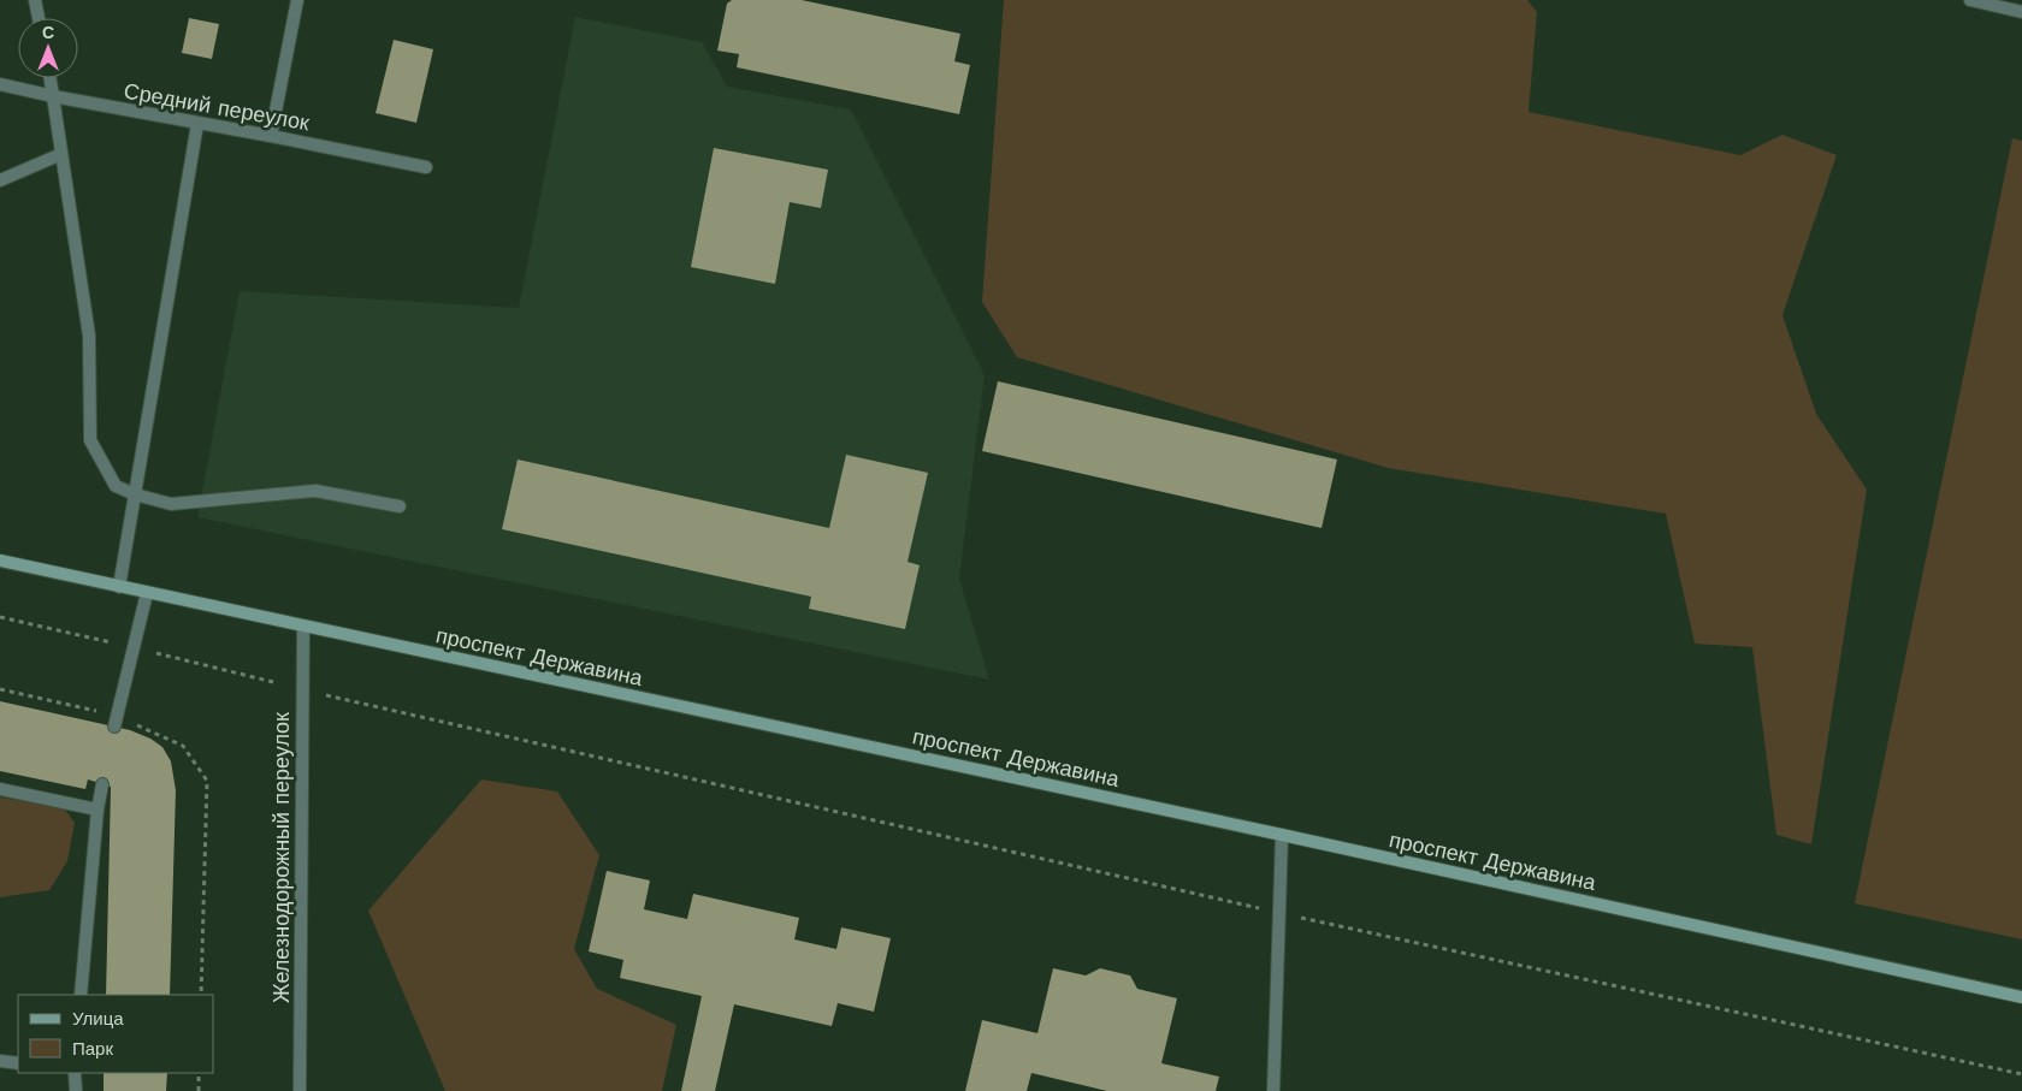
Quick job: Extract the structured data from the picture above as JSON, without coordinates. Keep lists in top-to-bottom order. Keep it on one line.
{"streets":{"main road":["проспект Державина"],"street":["Средний переулок","Железнодорожный переулок"]},"crossings":[["проспект Державина","Железнодорожный переулок"]],"legend":["Улица","Парк"],"north":"top"}
